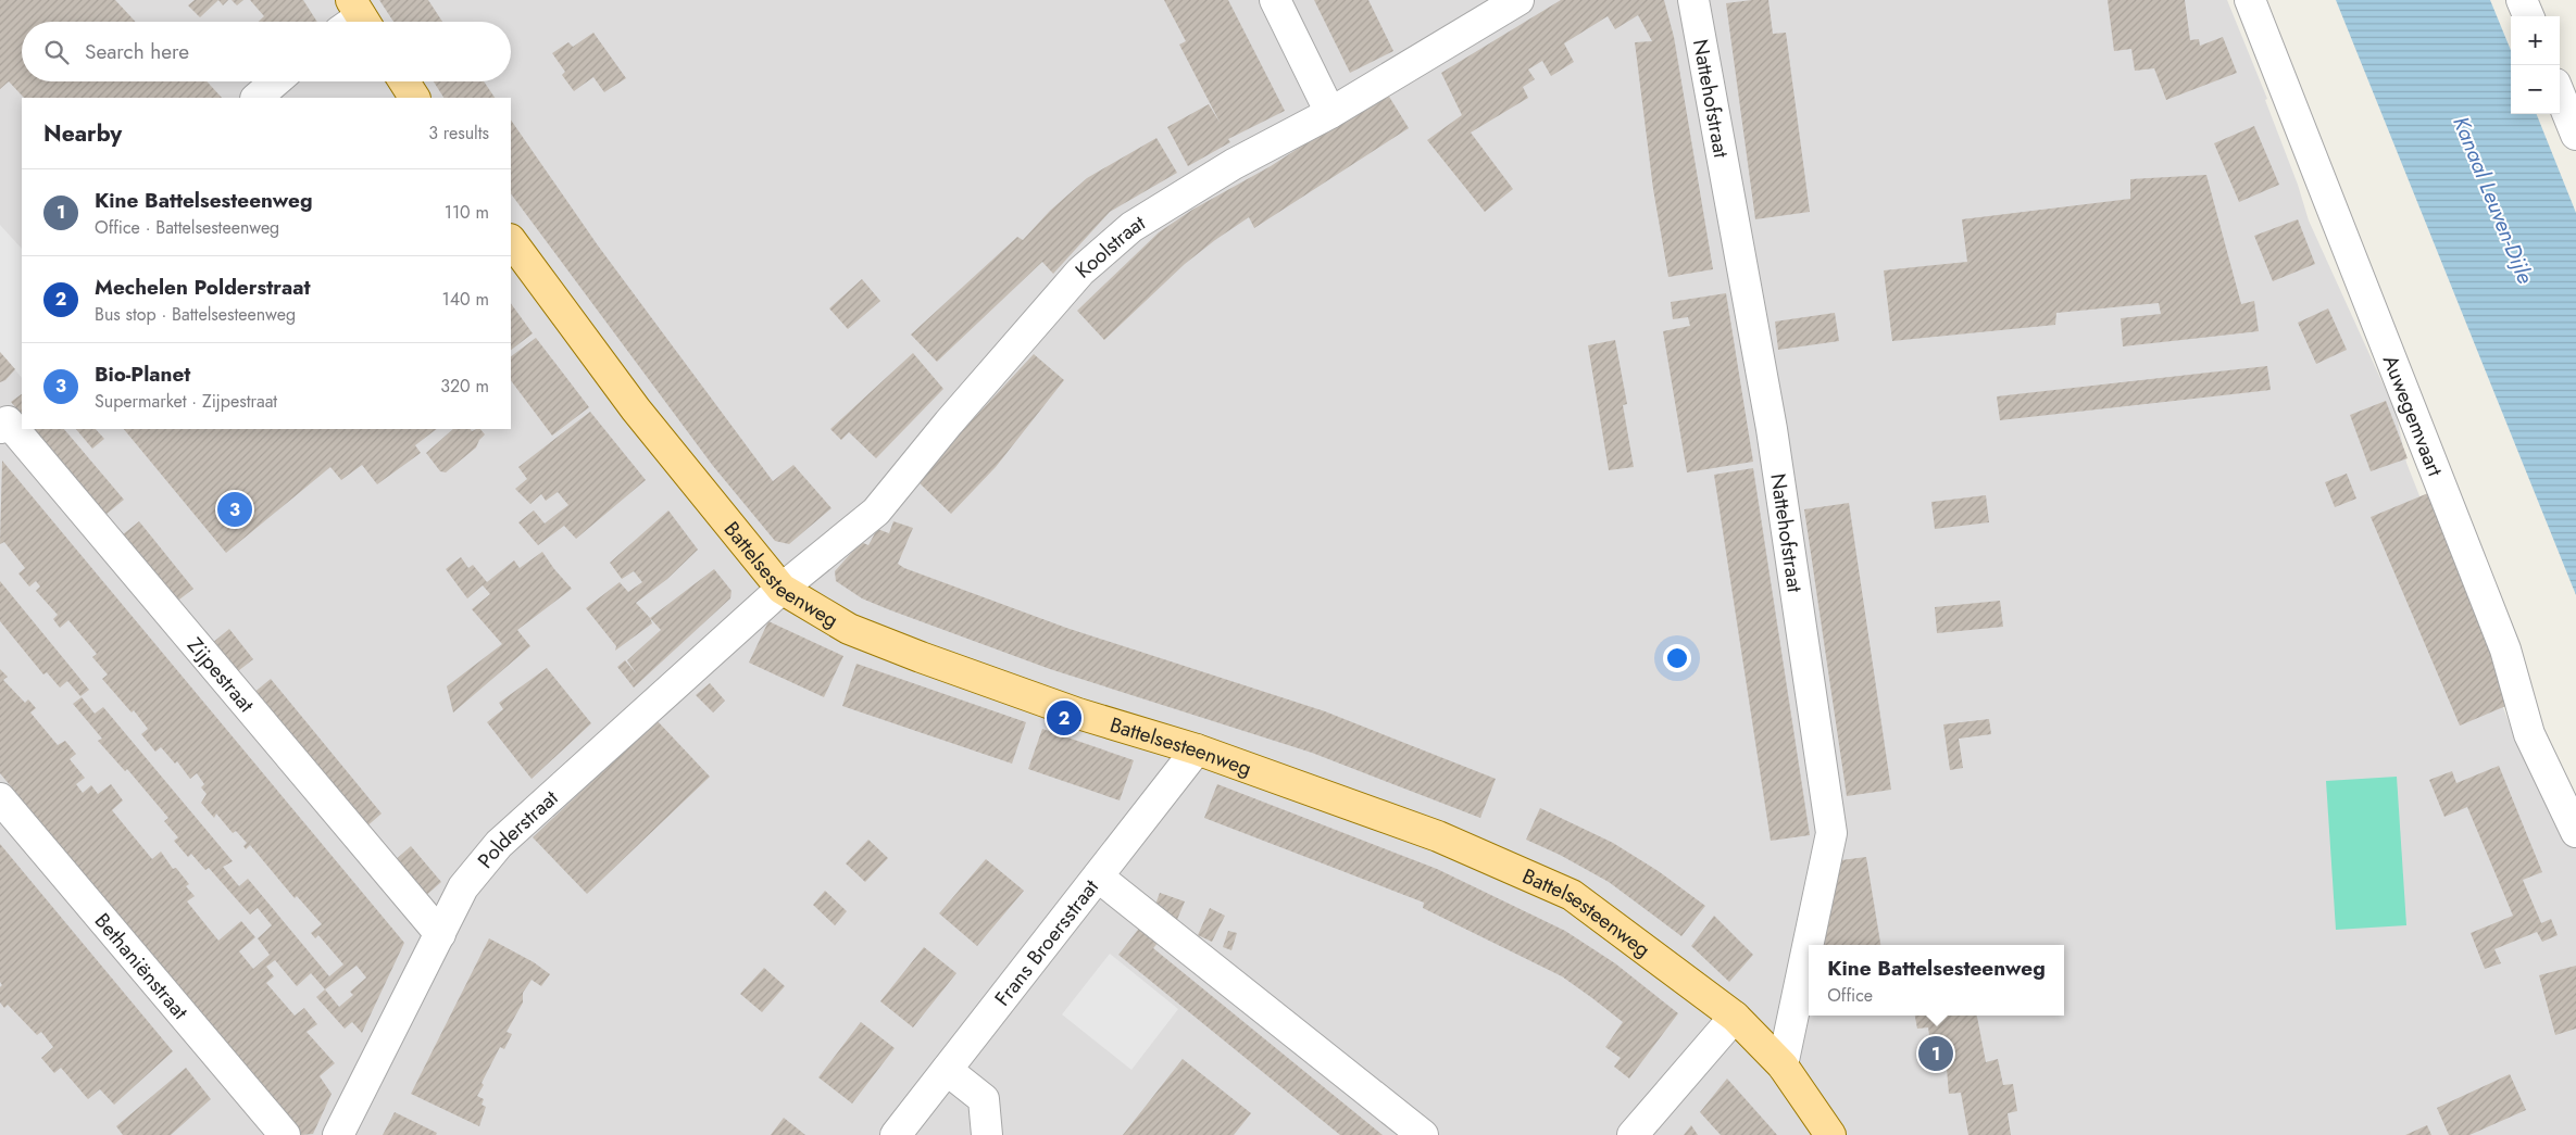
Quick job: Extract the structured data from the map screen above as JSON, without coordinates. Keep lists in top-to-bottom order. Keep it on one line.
{"streets":{"main road":["Battelsesteenweg"],"street":["Nattehofstraat","Koolstraat","Auwegemvaart","Zijpestraat","Polderstraat","Frans Broersstraat","Bethaniënstraat"]},"crossings":[["Nattehofstraat","Battelsesteenweg"],["Koolstraat","Battelsesteenweg"],["Koolstraat","Polderstraat"],["Battelsesteenweg","Polderstraat"],["Battelsesteenweg","Frans Broersstraat"],["Zijpestraat","Polderstraat"]],"water":["Kanaal Leuven-Dijle"],"page":{"map_buttons":["+","−"],"search":"Search here","heading":["Nearby","3 results"],"list":[{"mark":"1","name":"Kine Battelsesteenweg","note":"Office · Battelsesteenweg","value":"110 m"},{"mark":"2","name":"Mechelen Polderstraat","note":"Bus stop · Battelsesteenweg","value":"140 m"},{"mark":"3","name":"Bio-Planet","note":"Supermarket · Zijpestraat","value":"320 m"}],"pins":["3","2","1"],"popup":["Kine Battelsesteenweg","Office"]}}
